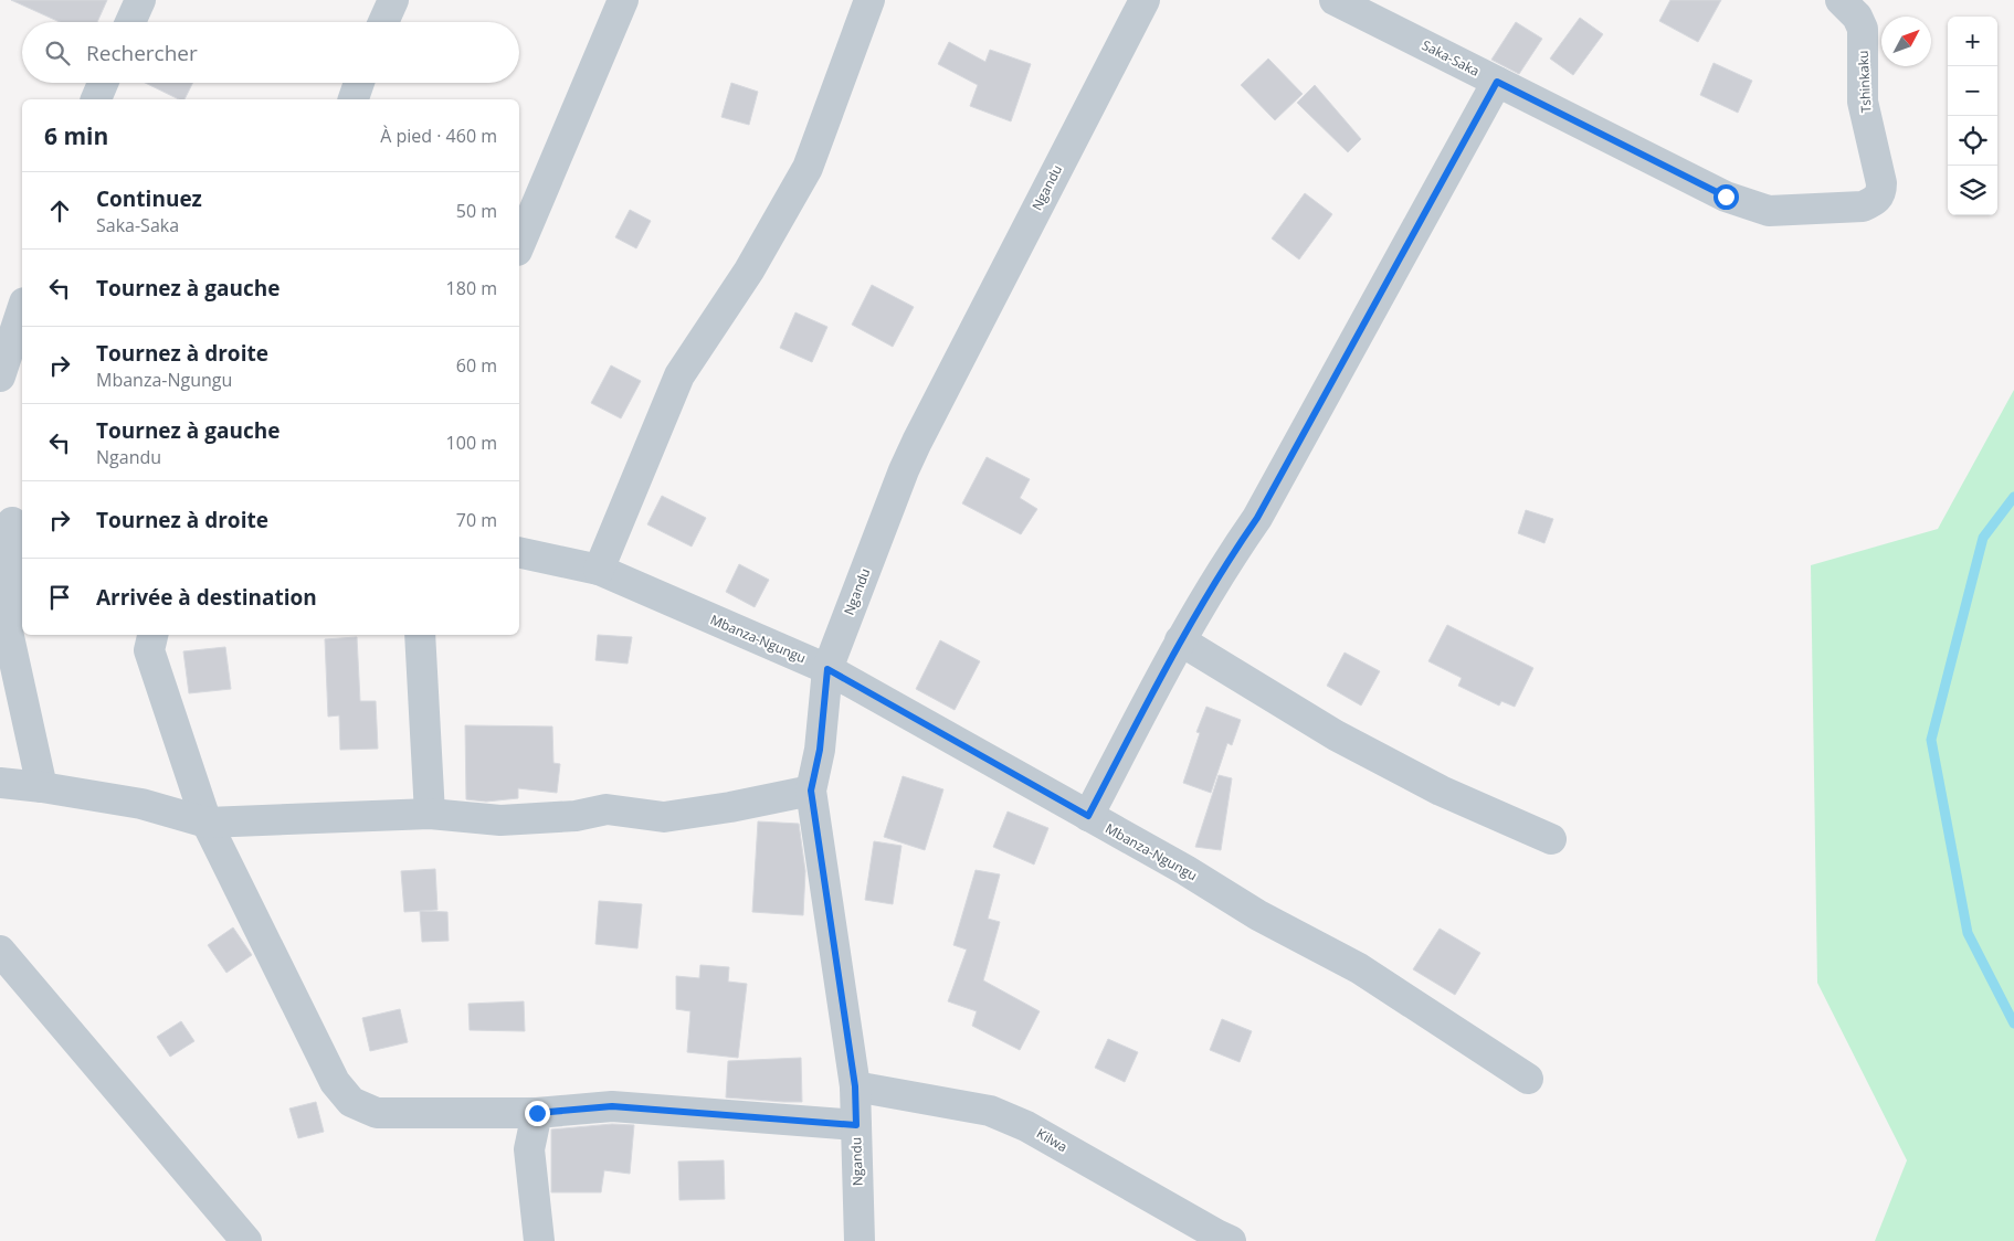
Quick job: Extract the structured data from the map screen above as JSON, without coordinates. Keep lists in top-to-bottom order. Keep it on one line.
{"streets":{"street":["Saka-Saka","Tshinkaku","Ngandu","Mbanza-Ngungu","Kilwa"]},"crossings":[["Saka-Saka","Tshinkaku"],["Ngandu","Mbanza-Ngungu"],["Ngandu","Kilwa"]],"north":"top right","page":{"map_buttons":["+","−"],"search":"Rechercher","heading":["6 min","À pied · 460 m"],"list":[["Continuez","Saka-Saka","50 m"],["Tournez à gauche","180 m"],["Tournez à droite","Mbanza-Ngungu","60 m"],["Tournez à gauche","Ngandu","100 m"],["Tournez à droite","70 m"],"Arrivée à destination"]}}
